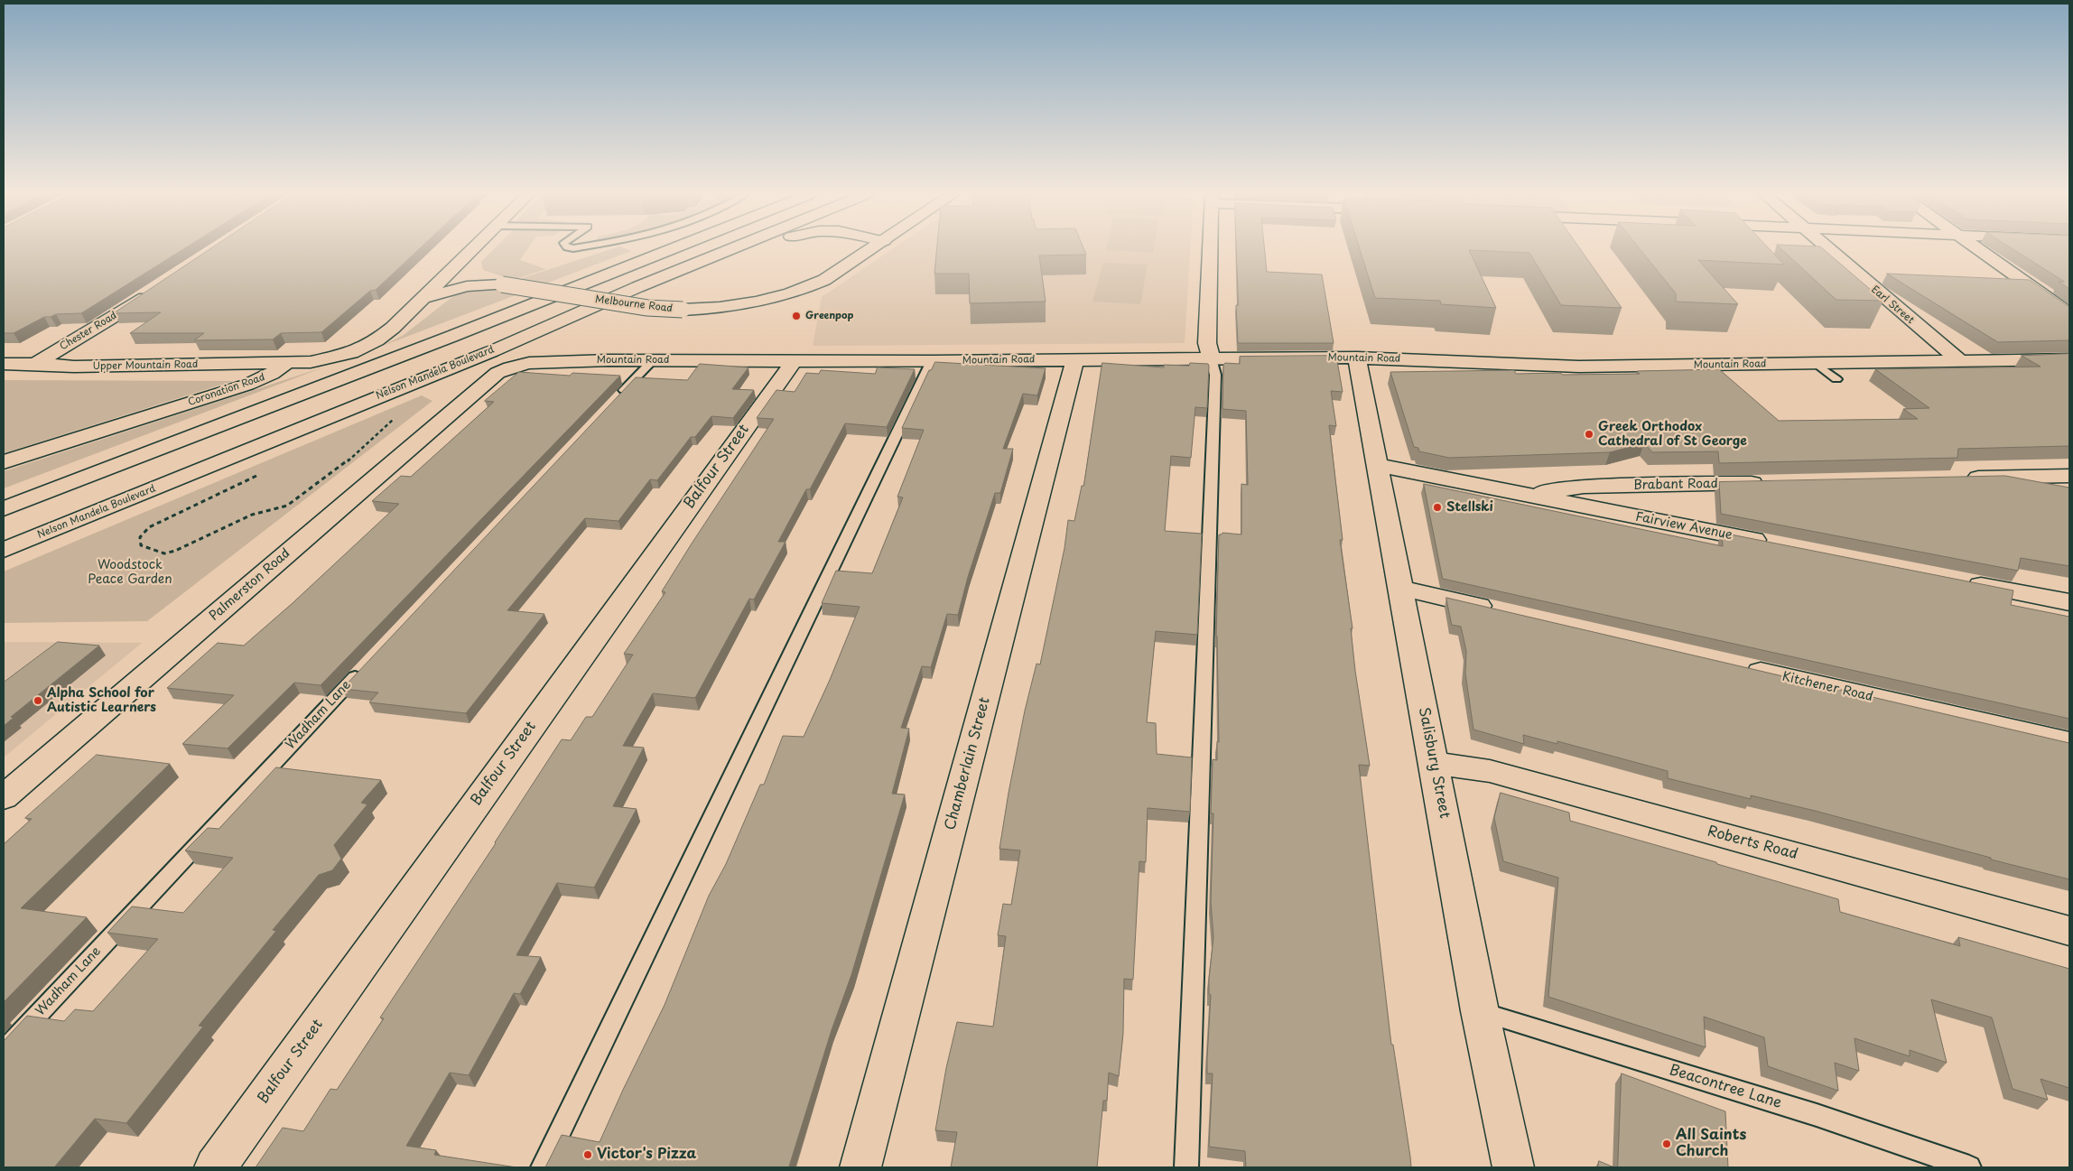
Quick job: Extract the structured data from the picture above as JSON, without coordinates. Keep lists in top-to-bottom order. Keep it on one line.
{"streets":{"main road":["Melbourne Road","Earl Street","Chester Road","Mountain Road","Upper Mountain Road","Nelson Mandela Boulevard","Coronation Road","Balfour Street","Brabant Road","Fairview Avenue","Palmerston Road","Kitchener Road","Salisbury Street","Chamberlain Street","Roberts Road"],"lane":["Wadham Lane","Beacontree Lane"]},"crossings":[["Melbourne Road","Coronation Road"],["Earl Street","Mountain Road"],["Chester Road","Upper Mountain Road"],["Mountain Road","Balfour Street"],["Mountain Road","Palmerston Road"],["Mountain Road","Salisbury Street"],["Mountain Road","Chamberlain Street"],["Upper Mountain Road","Coronation Road"],["Brabant Road","Fairview Avenue"],["Fairview Avenue","Salisbury Street"],["Salisbury Street","Roberts Road"],["Salisbury Street","Beacontree Lane"]],"parks":["Woodstock Peace Garden"],"places":["Greenpop","Greek Orthodox Cathedral of St George","Stellski","Alpha School for Autistic Learners","All Saints Church","Victor's Pizza"]}
